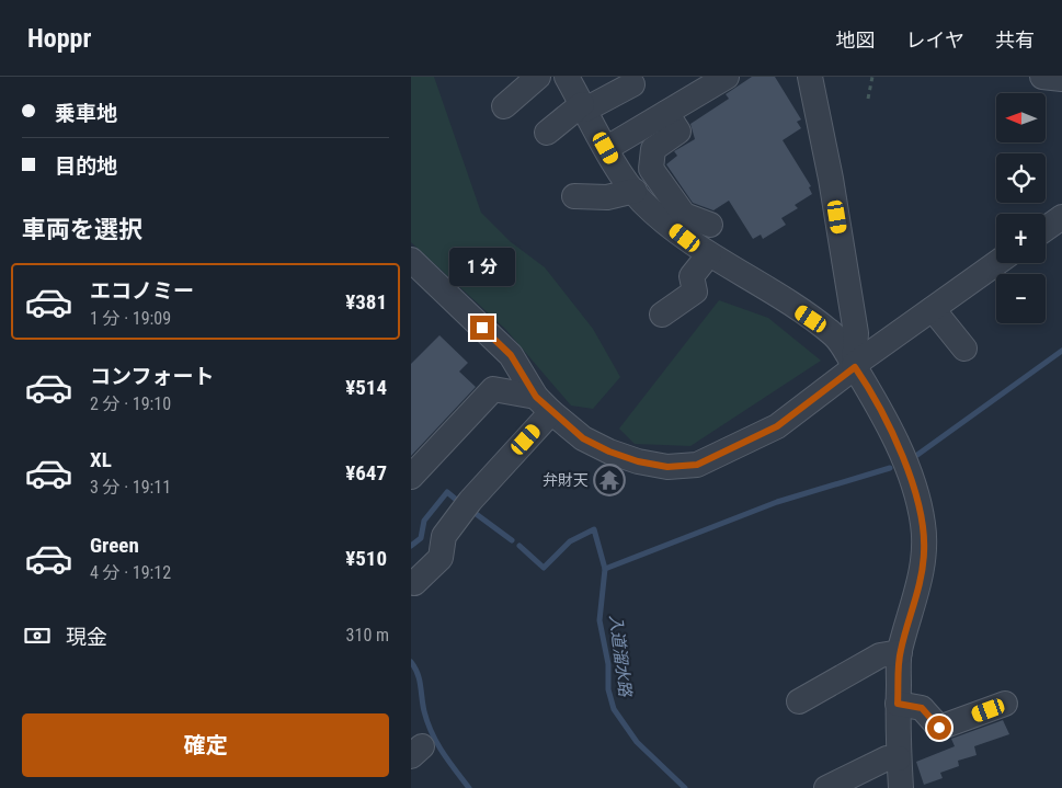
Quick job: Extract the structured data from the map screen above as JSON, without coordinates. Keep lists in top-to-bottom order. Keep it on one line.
{"water":["入道溜水路"],"places":{"temple":["弁財天"]},"north":"left","page":{"header":"Hoppr","nav":["地図","レイヤ","共有"],"banner":["乗車地","目的地"],"map_buttons":["+","−"],"heading":"車両を選択","bubble":"1 分","list":[{"name":"エコノミー","note":"1 分 · 19:09","value":"¥381"},{"name":"コンフォート","note":"2 分 · 19:10","value":"¥514"},{"name":"XL","note":"3 分 · 19:11","value":"¥647"},{"name":"Green","note":"4 分 · 19:12","value":"¥510"}],"pay":["現金","310 m"],"buttons":"確定"}}
